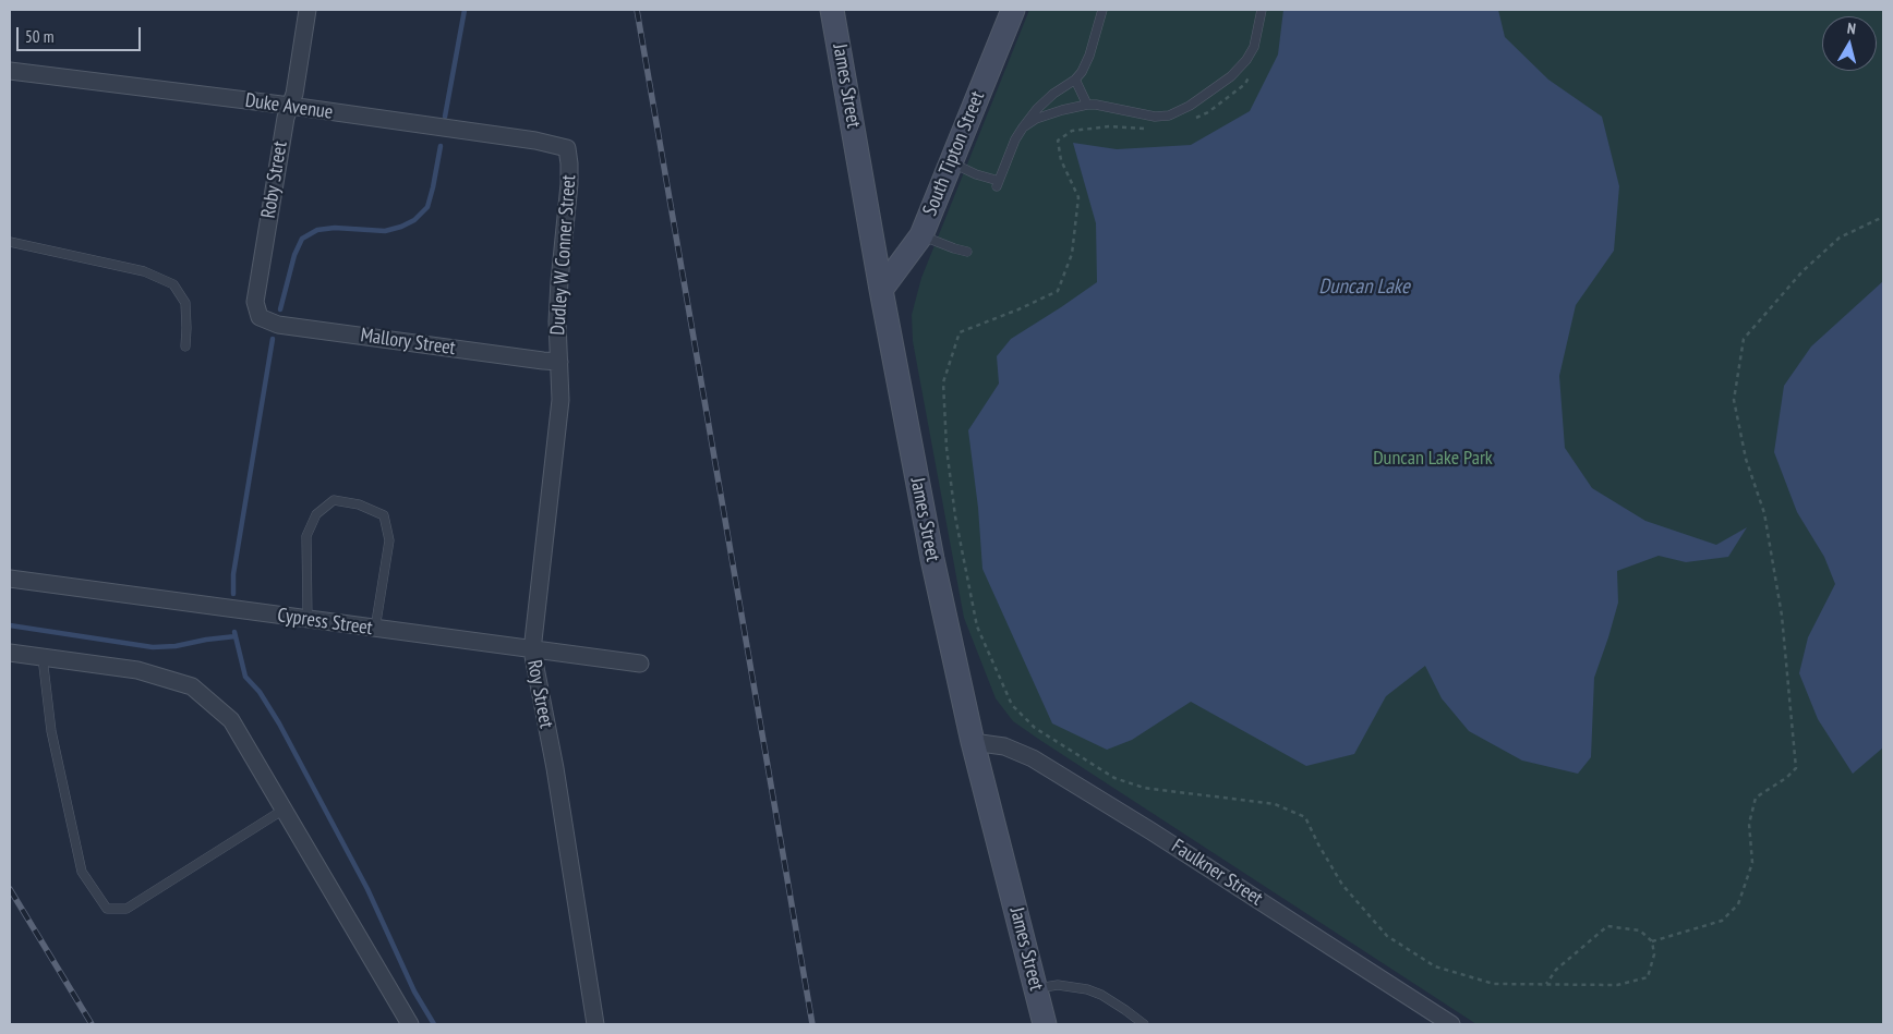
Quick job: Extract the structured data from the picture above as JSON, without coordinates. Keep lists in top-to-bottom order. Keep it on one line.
{"streets":{"street":["James Street","Duke Avenue","South Tipton Street","Roby Street","Dudley W Conner Street","Mallory Street","Cypress Street","Roy Street","Faulkner Street"]},"crossings":[["James Street","South Tipton Street"],["James Street","Faulkner Street"],["Duke Avenue","Roby Street"],["Duke Avenue","Dudley W Conner Street"],["Roby Street","Mallory Street"],["Dudley W Conner Street","Mallory Street"],["Dudley W Conner Street","Roy Street"],["Mallory Street","Roy Street"],["Cypress Street","Roy Street"]],"water":["Duncan Lake"],"parks":["Duncan Lake Park"],"scale_bar":"50 m","north":"top"}
